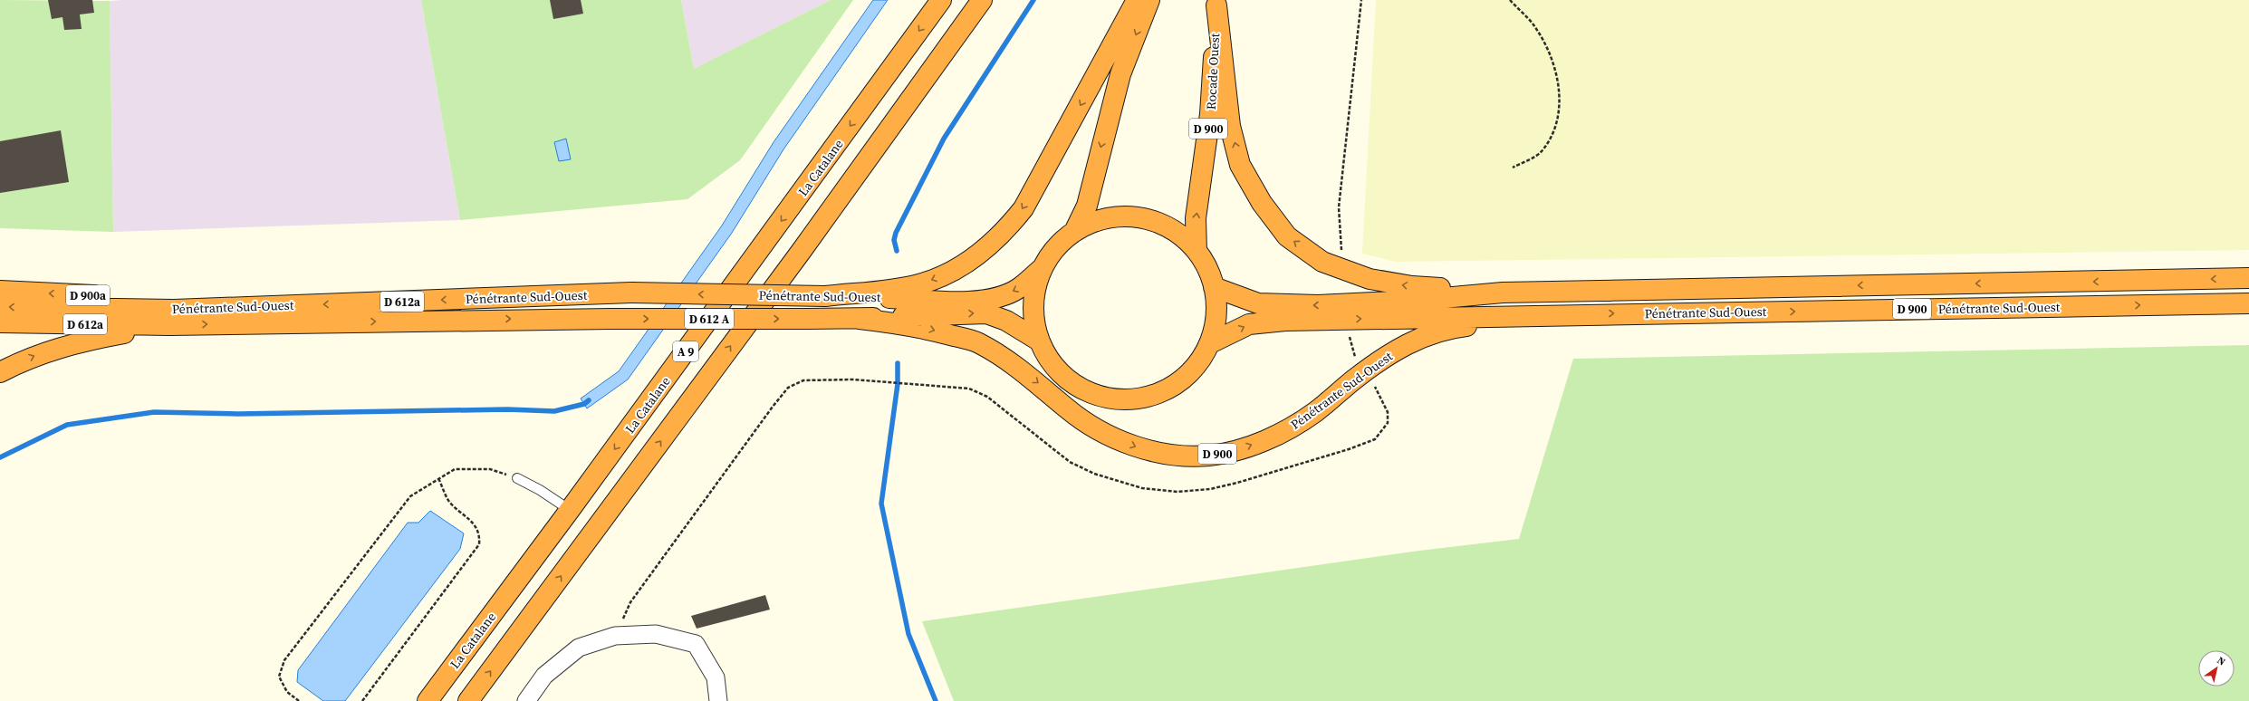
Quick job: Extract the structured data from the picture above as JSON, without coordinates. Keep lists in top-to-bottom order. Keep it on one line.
{"streets":{"highway":["Rocade Ouest","D 900","La Catalane","D 900a","Pénétrante Sud-Ouest","D 612a","D 612 A","A 9"]},"crossings":[["Rocade Ouest","Pénétrante Sud-Ouest"],["D 900a","Pénétrante Sud-Ouest"]],"north":"top right"}
